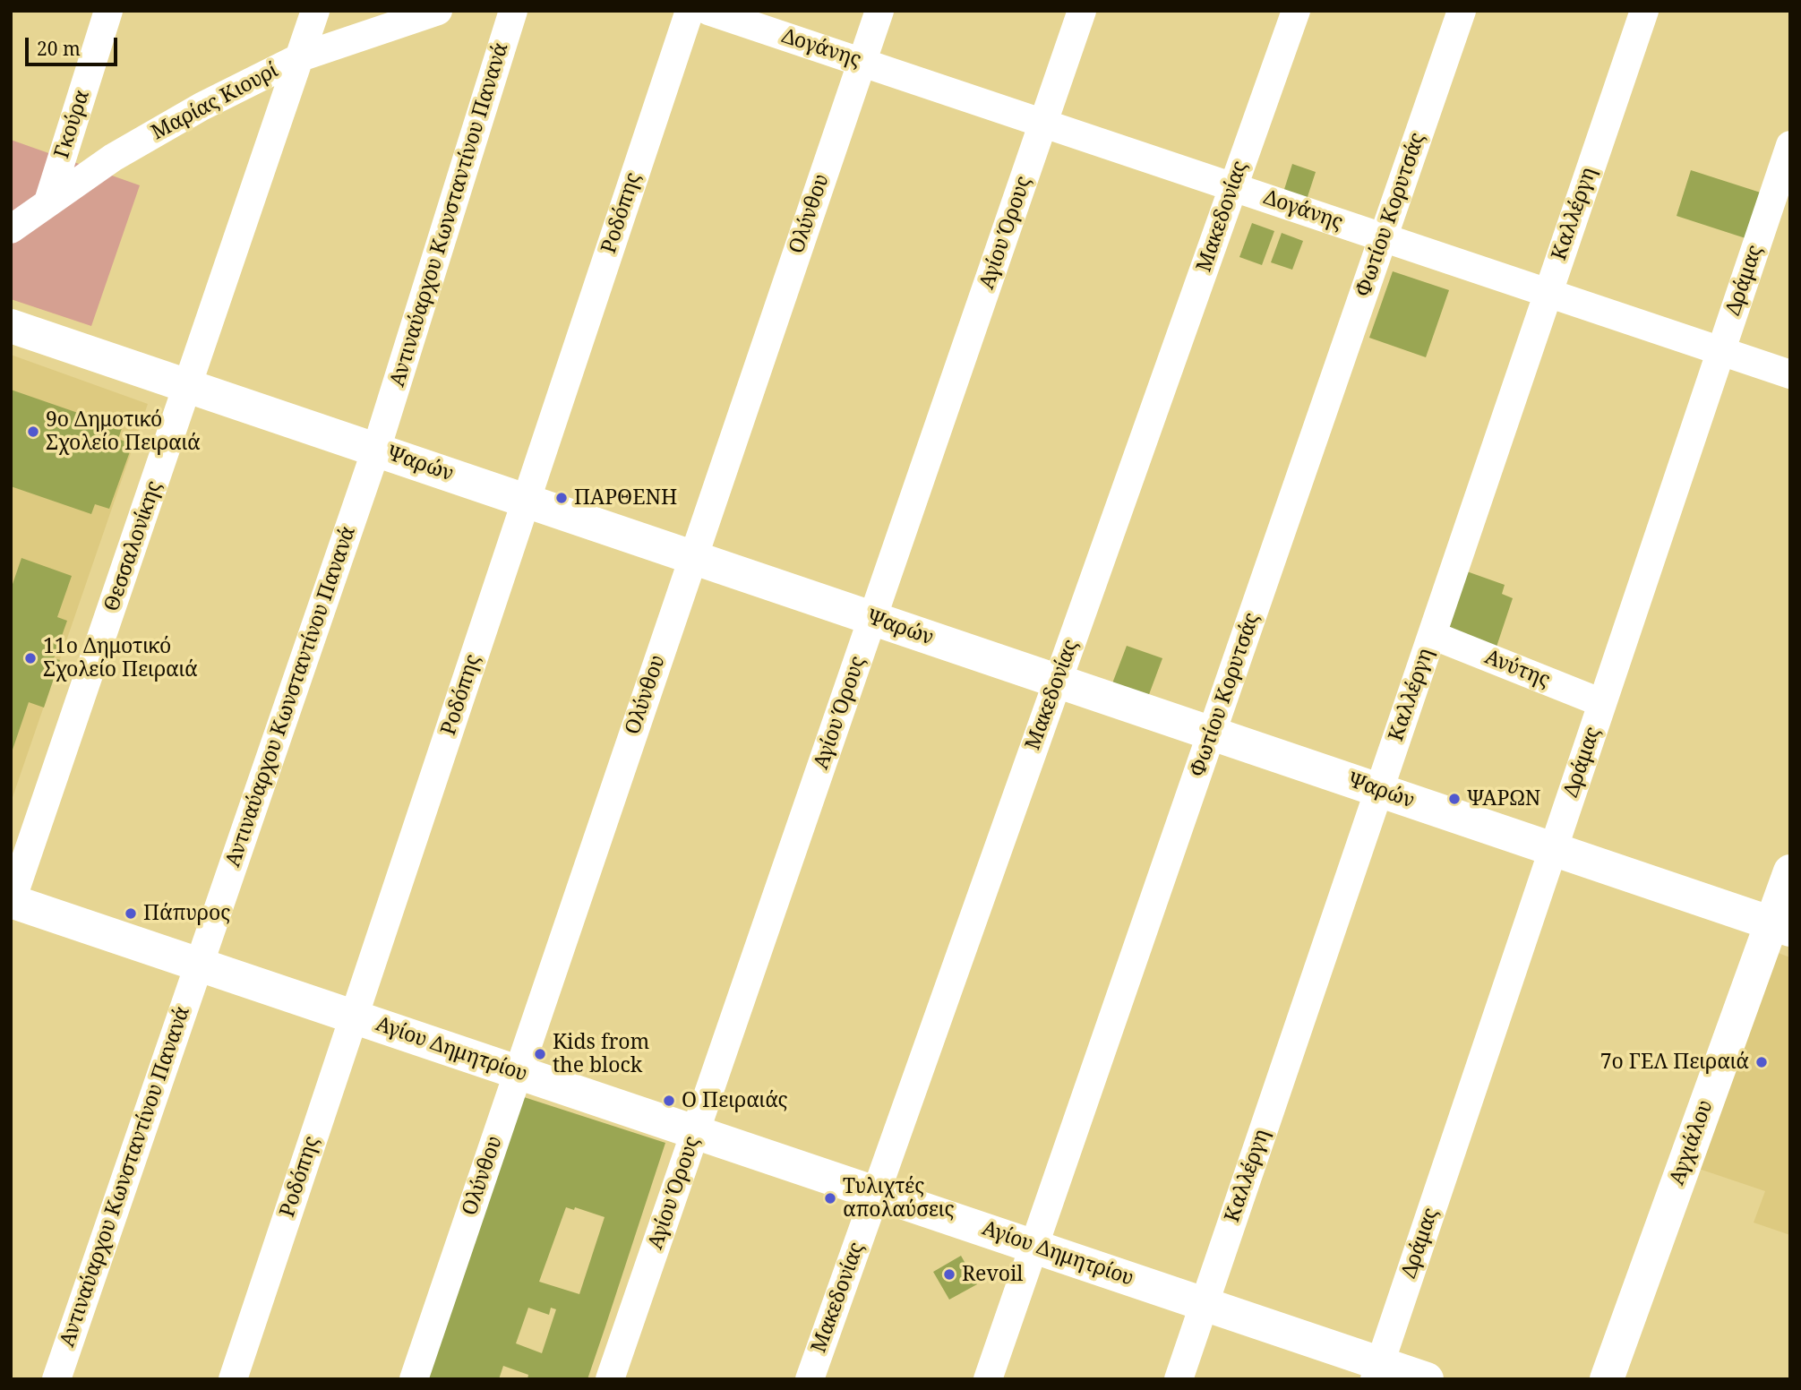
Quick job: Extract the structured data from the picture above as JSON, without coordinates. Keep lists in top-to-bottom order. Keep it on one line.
{"streets":{"main road":["Ψαρών","Αγίου Δημητρίου","Αγχιάλου"],"street":["Δογάνης","Μαρίας Κιουρί","Γκούρα","Ροδόπης","Ολύνθου","Καλλέργη","Αντιναύαρχου Κωνσταντίνου Πανανά","Φωτίου Κορυτσάς","Μακεδονίας","Αγίου Όρους","Δράμας","Θεσσαλονίκης","Ανύτης"]},"crossings":[["Δογάνης","Ολύνθου"],["Δογάνης","Καλλέργη"],["Δογάνης","Φωτίου Κορυτσάς"],["Δογάνης","Μακεδονίας"],["Δογάνης","Αγίου Όρους"],["Δογάνης","Δράμας"],["Μαρίας Κιουρί","Γκούρα"],["Μαρίας Κιουρί","Θεσσαλονίκης"],["Ροδόπης","Ψαρών"],["Ροδόπης","Αγίου Δημητρίου"],["Ολύνθου","Ψαρών"],["Ολύνθου","Αγίου Δημητρίου"],["Καλλέργη","Ψαρών"],["Καλλέργη","Ανύτης"],["Καλλέργη","Αγίου Δημητρίου"],["Αντιναύαρχου Κωνσταντίνου Πανανά","Ψαρών"],["Αντιναύαρχου Κωνσταντίνου Πανανά","Αγίου Δημητρίου"],["Φωτίου Κορυτσάς","Ψαρών"],["Φωτίου Κορυτσάς","Αγίου Δημητρίου"],["Μακεδονίας","Ψαρών"],["Μακεδονίας","Αγίου Δημητρίου"],["Αγίου Όρους","Ψαρών"],["Αγίου Όρους","Αγίου Δημητρίου"],["Δράμας","Ψαρών"],["Δράμας","Ανύτης"],["Δράμας","Αγίου Δημητρίου"],["Ψαρών","Θεσσαλονίκης"],["Ψαρών","Αγχιάλου"],["Θεσσαλονίκης","Αγίου Δημητρίου"]],"places":["9ο Δημοτικό Σχολείο Πειραιά","ΠΑΡΘΕΝΗ","11ο Δημοτικό Σχολείο Πειραιά","ΨΑΡΩΝ","Πάπυρος","Kids from the block","7ο ΓΕΛ Πειραιά","Ο Πειραιάς","Τυλιχτές απολαύσεις","Revoil"],"scale_bar":"20 m"}
